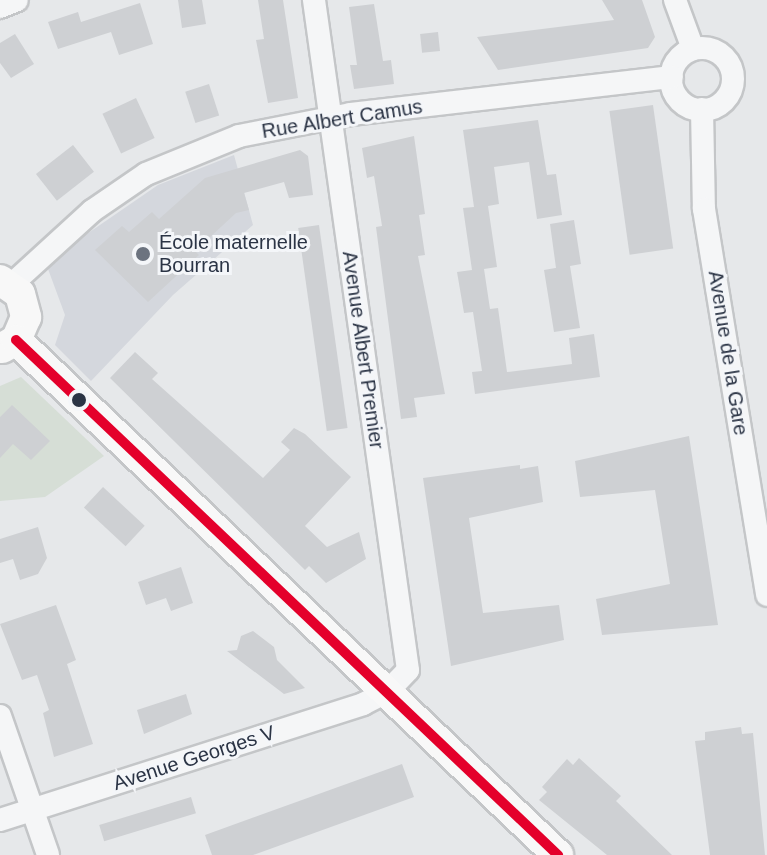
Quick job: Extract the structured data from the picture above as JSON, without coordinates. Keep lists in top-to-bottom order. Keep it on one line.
{"streets":{"street":["Rue Albert Camus","Avenue Albert Premier","Avenue de la Gare","Avenue Georges V"]},"crossings":[["Rue Albert Camus","Avenue Albert Premier"],["Rue Albert Camus","Avenue de la Gare"],["Avenue Albert Premier","Avenue Georges V"]],"places":["École maternelle Bourran"]}
